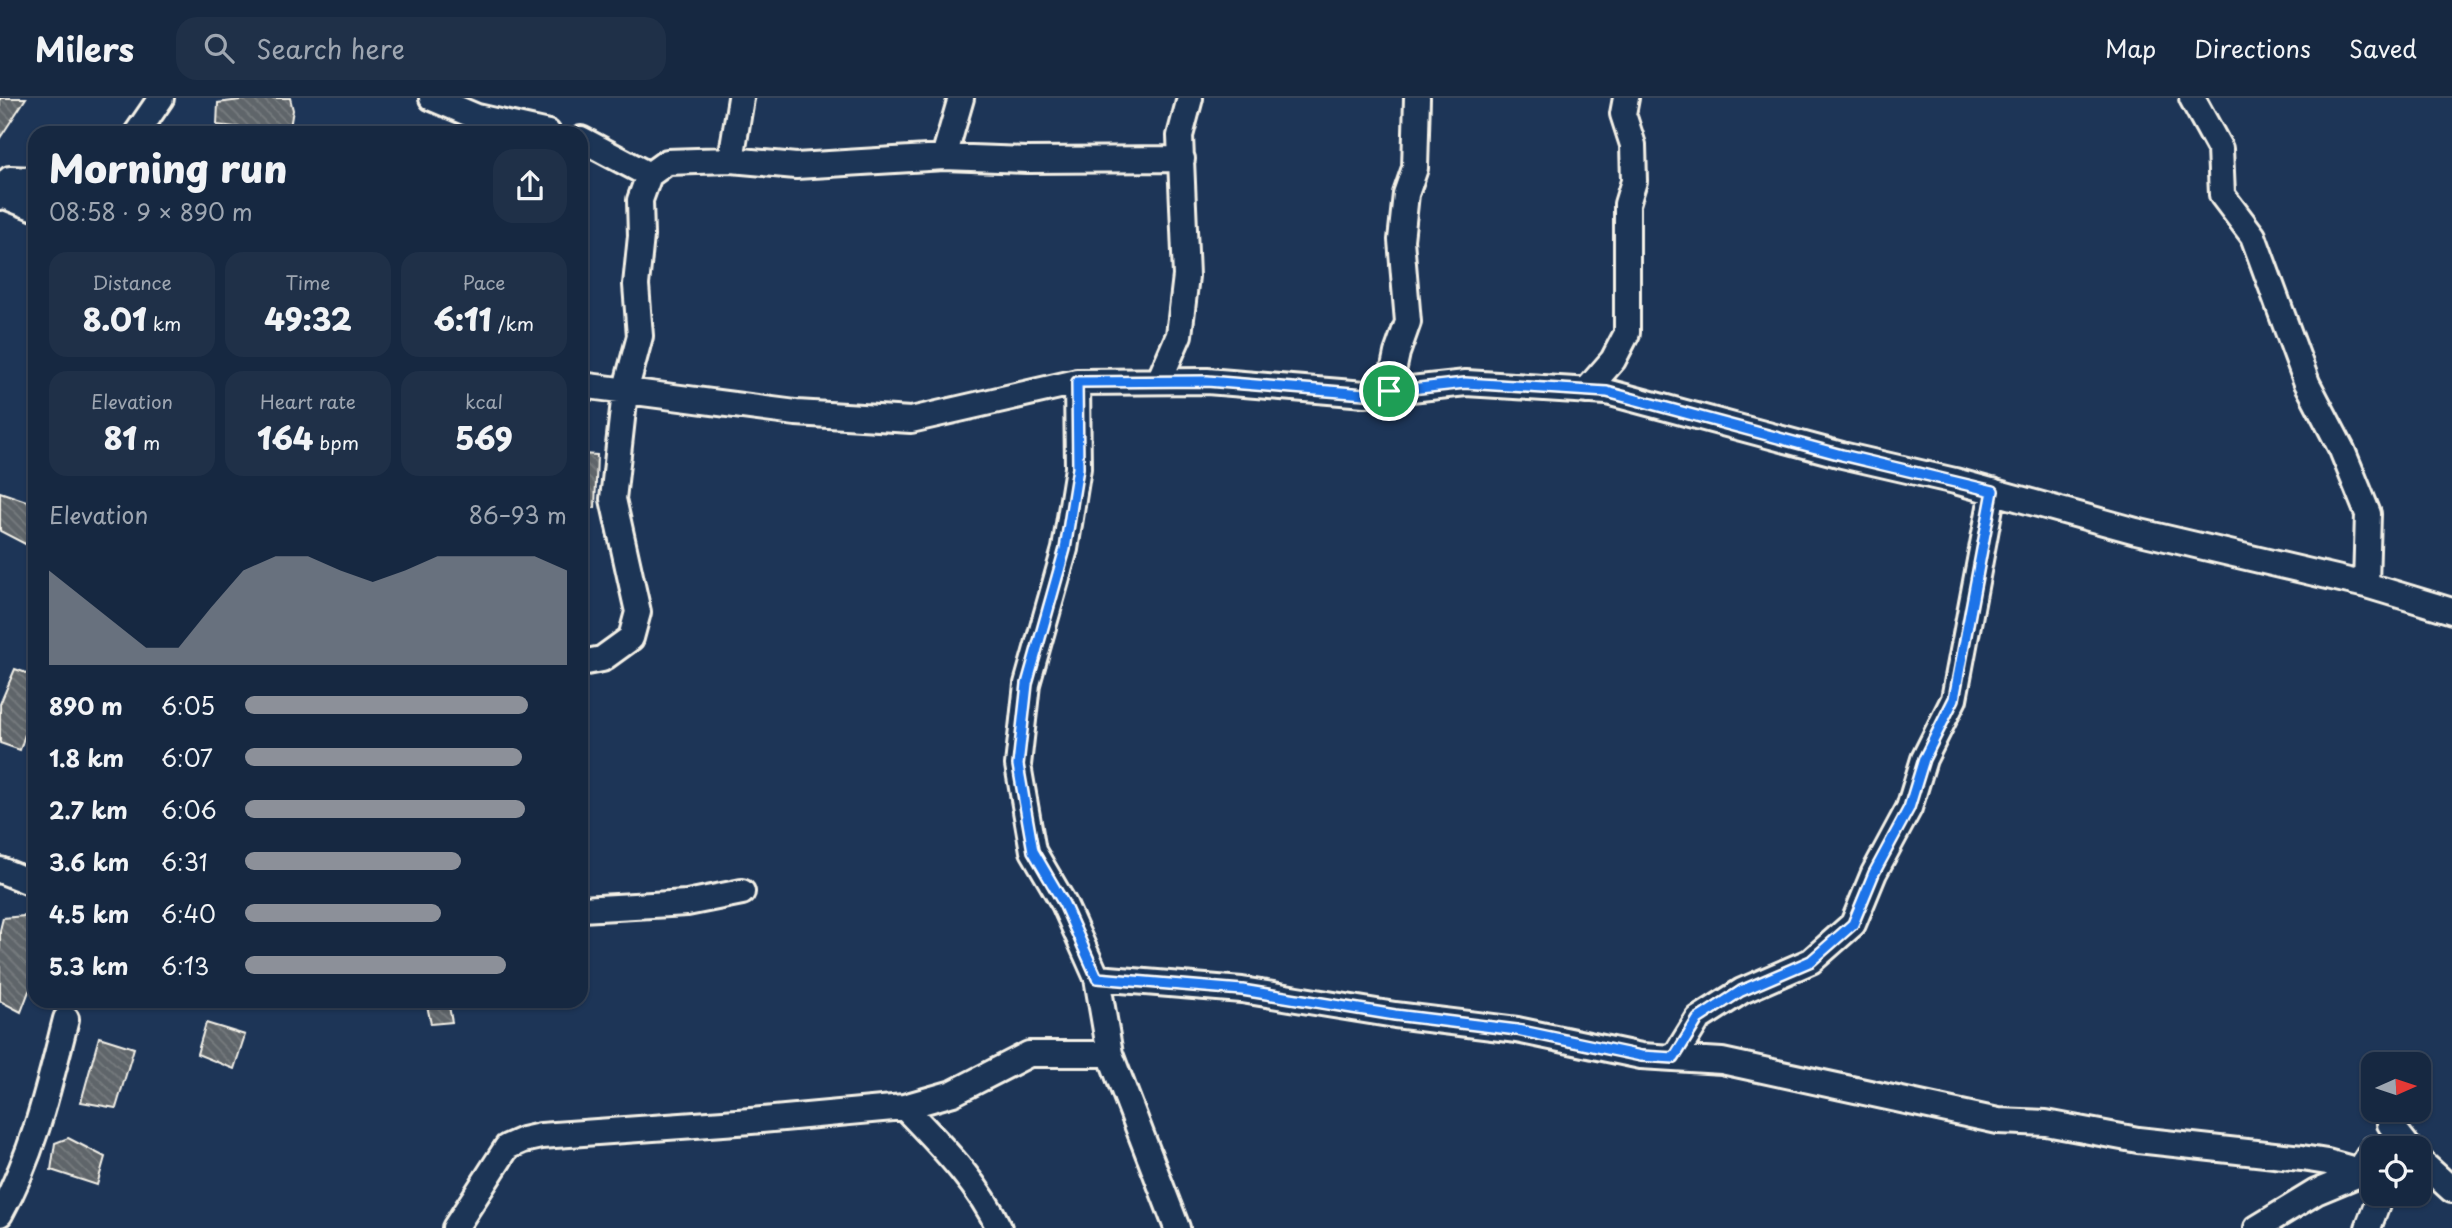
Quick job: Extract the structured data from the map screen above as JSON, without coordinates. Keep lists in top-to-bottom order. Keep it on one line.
{"north":"right","page":{"header":"Milers","search":"Search here","nav":["Map","Directions","Saved"],"heading":["Morning run","08:58 · 9 × 890 m"],"stats":[["Distance","8.01 km"],["Time","49:32"],["Pace","6:11 /km"],["Elevation","81 m"],["Heart rate","164 bpm"],["kcal","569"]],"chart":["Elevation","86–93 m"],"list":[{"name":"890 m","note":"6:05"},{"name":"1.8 km","note":"6:07"},{"name":"2.7 km","note":"6:06"},{"name":"3.6 km","note":"6:31"},{"name":"4.5 km","note":"6:40"},{"name":"5.3 km","note":"6:13"}]}}
